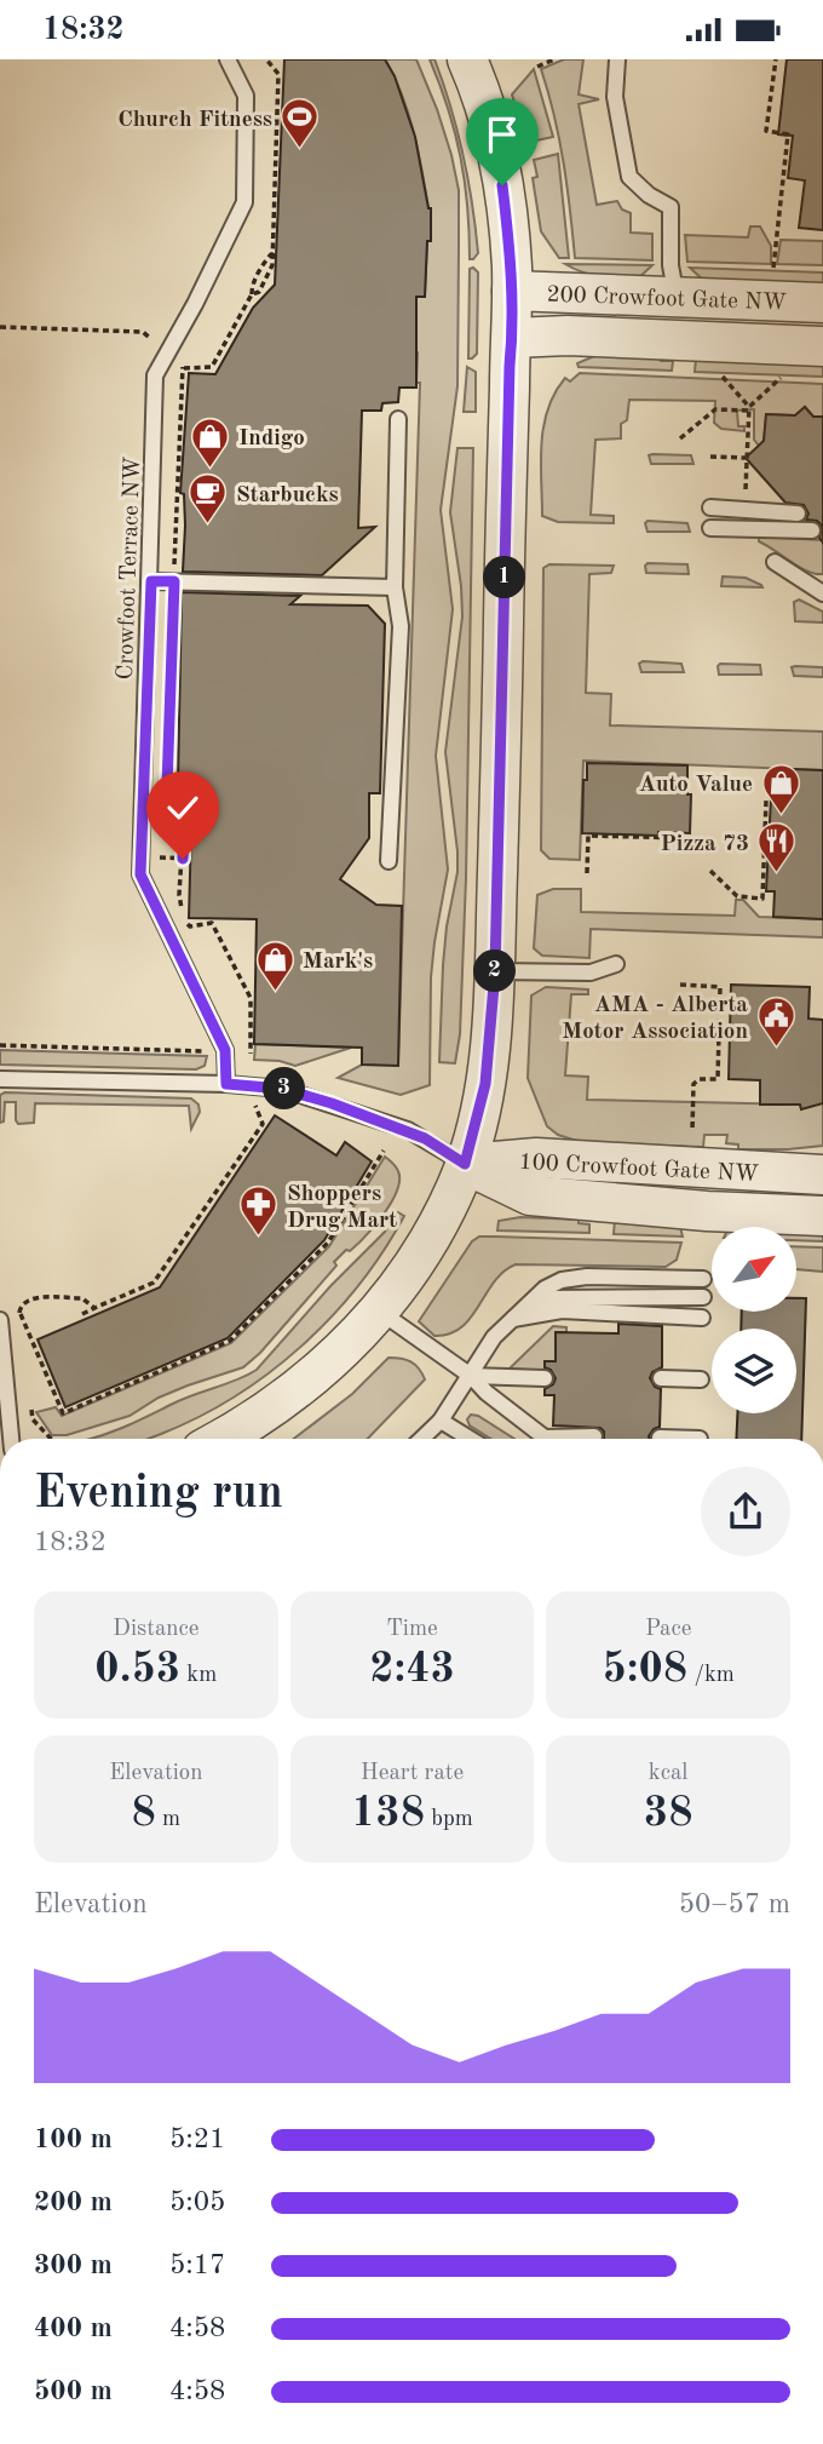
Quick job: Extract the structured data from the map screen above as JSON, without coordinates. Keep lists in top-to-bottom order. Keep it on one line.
{"streets":{"street":["200 Crowfoot Gate NW","100 Crowfoot Gate NW"],"lane":["Crowfoot Terrace NW"]},"places":{"sports":["Church Fitness"],"shop":["Indigo","Auto Value","Mark's"],"cafe":["Starbucks"],"restaurant":["Pizza 73"],"public building":["AMA - Alberta Motor Association"],"pharmacy":["Shoppers Drug Mart"]},"north":"top right","page":{"status":"18:32","pins":["1","2","3"],"heading":["Evening run","18:32"],"stats":[["Distance","0.53 km"],["Time","2:43"],["Pace","5:08 /km"],["Elevation","8 m"],["Heart rate","138 bpm"],["kcal","38"]],"chart":["Elevation","50–57 m"],"list":[{"name":"100 m","note":"5:21"},{"name":"200 m","note":"5:05"},{"name":"300 m","note":"5:17"},{"name":"400 m","note":"4:58"},{"name":"500 m","note":"4:58"}]}}
